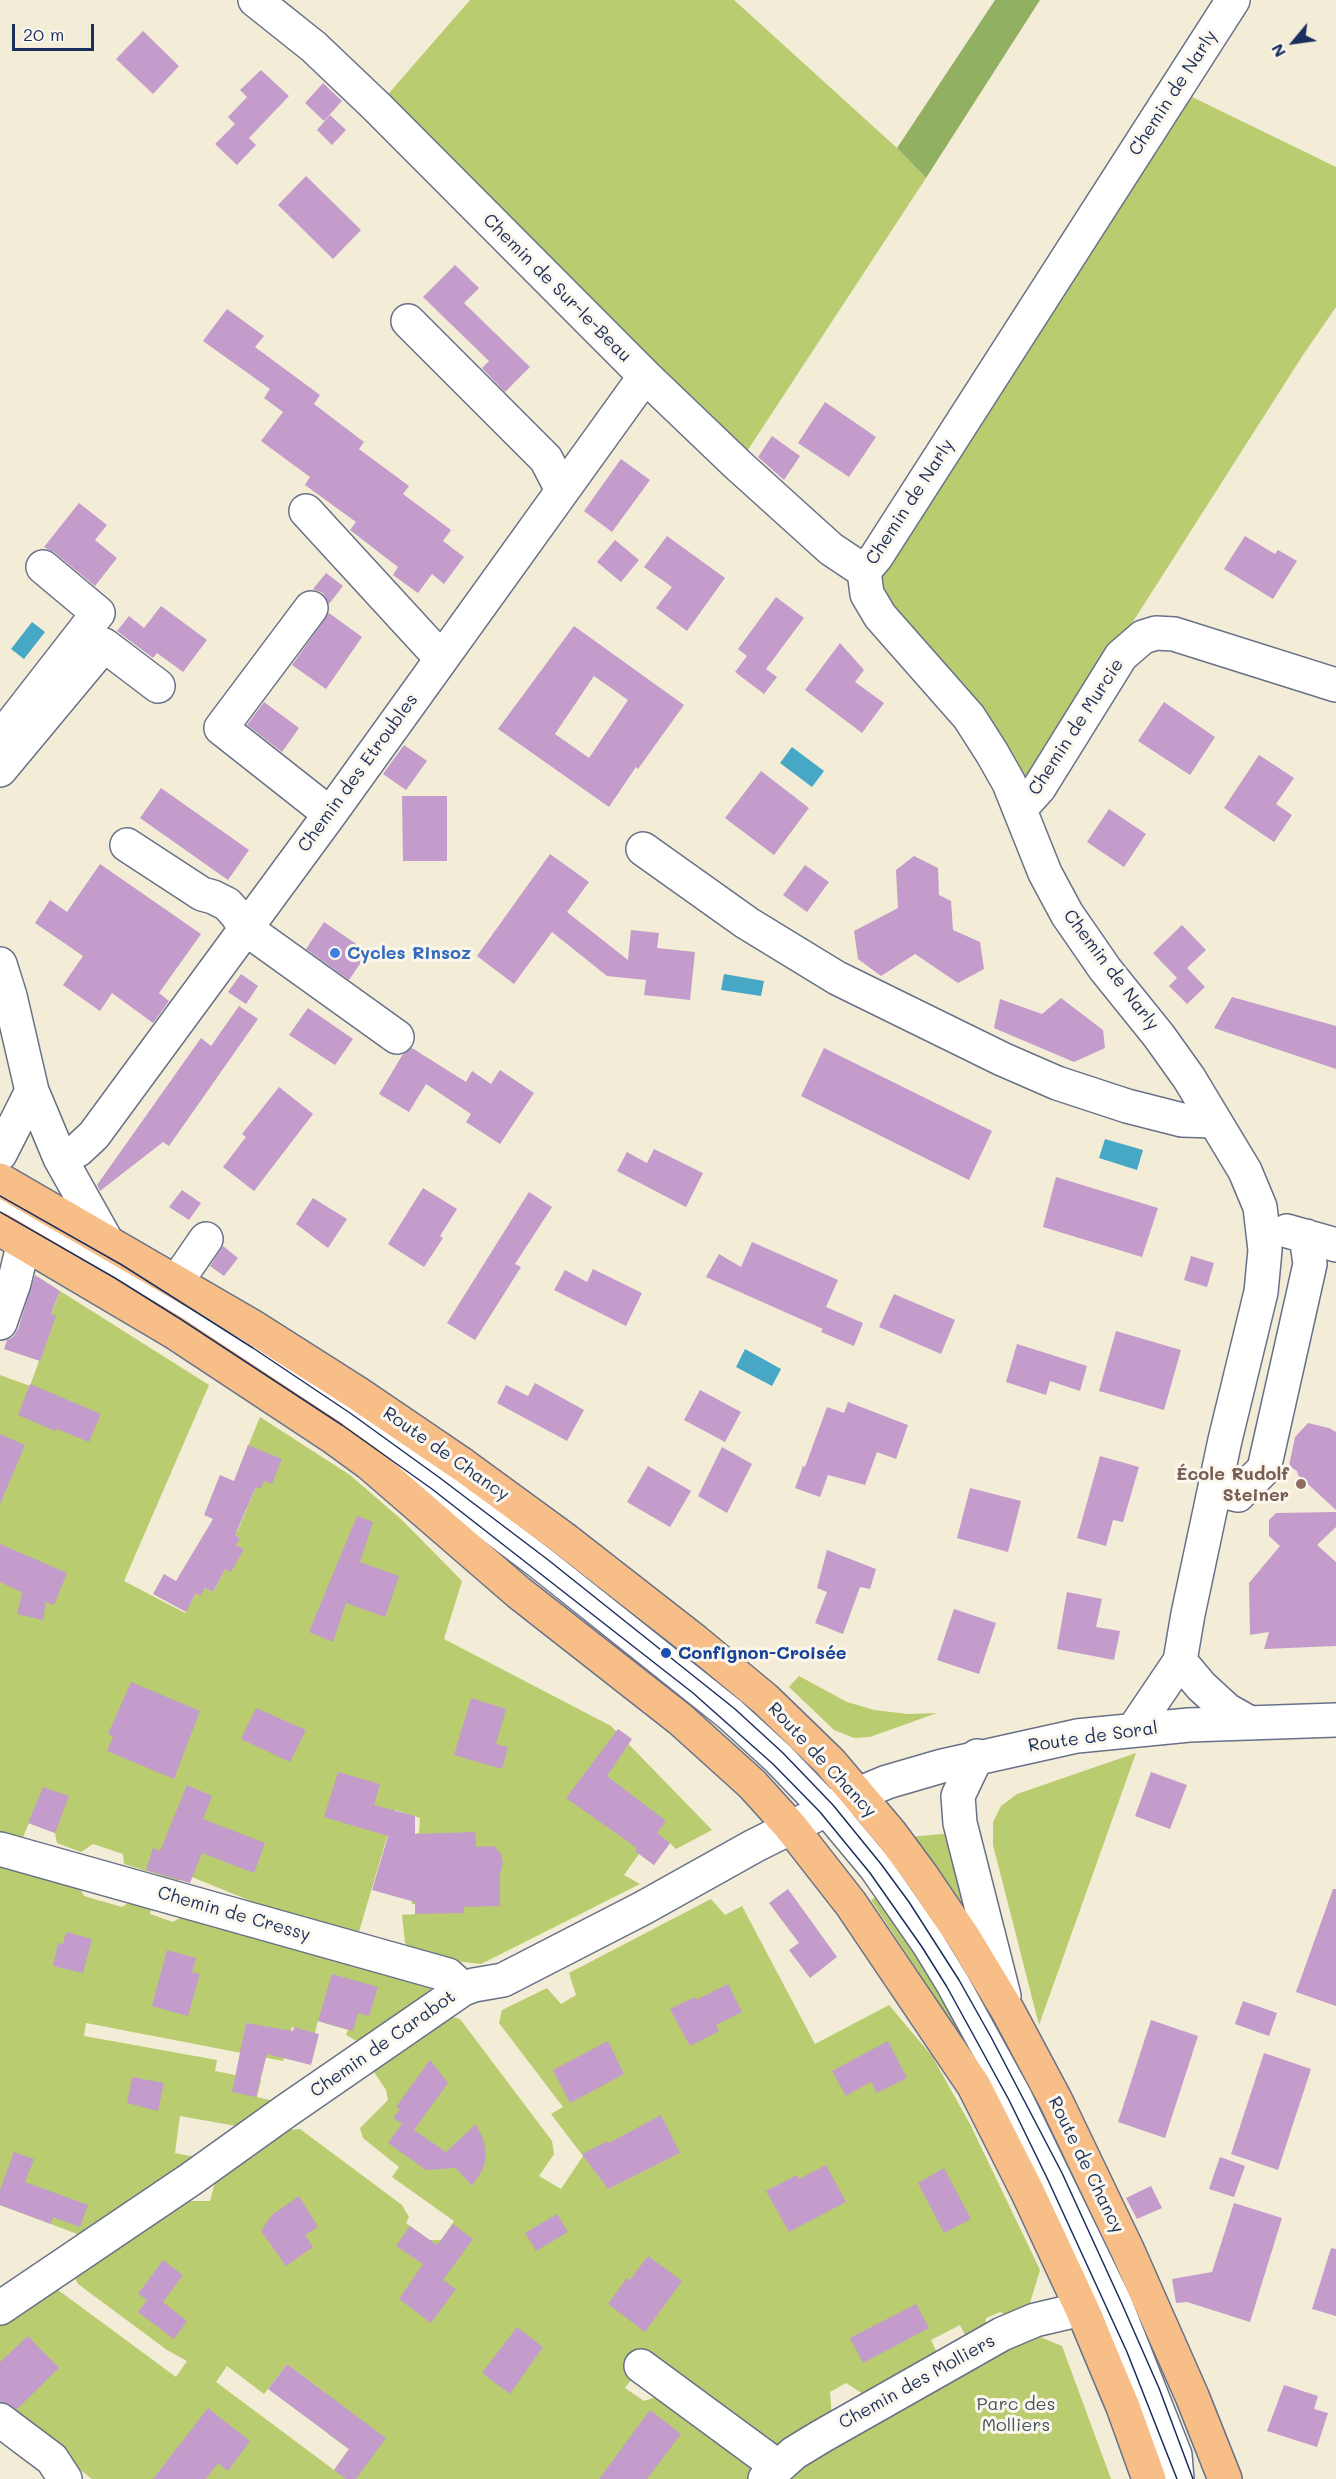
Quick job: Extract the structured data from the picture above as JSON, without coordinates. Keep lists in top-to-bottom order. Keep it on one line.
{"streets":{"main road":["Route de Chancy"],"street":["Chemin de Narly","Chemin de Sur-le-Beau","Chemin de Murcie","Chemin des Etroubles","Route de Soral","Chemin de Cressy","Chemin de Carabot","Chemin des Molliers"]},"crossings":[["Chemin de Narly","Chemin de Sur-le-Beau"],["Chemin de Narly","Chemin de Murcie"],["Chemin de Narly","Route de Soral"],["Chemin de Sur-le-Beau","Chemin des Etroubles"],["Route de Chancy","Route de Soral"],["Route de Soral","Chemin de Carabot"],["Chemin de Cressy","Chemin de Carabot"]],"parks":["Parc des Molliers"],"places":["Cycles Rinsoz","École Rudolf Steiner","Confignon-Croisée"],"scale_bar":"20 m","north":"bottom left"}
